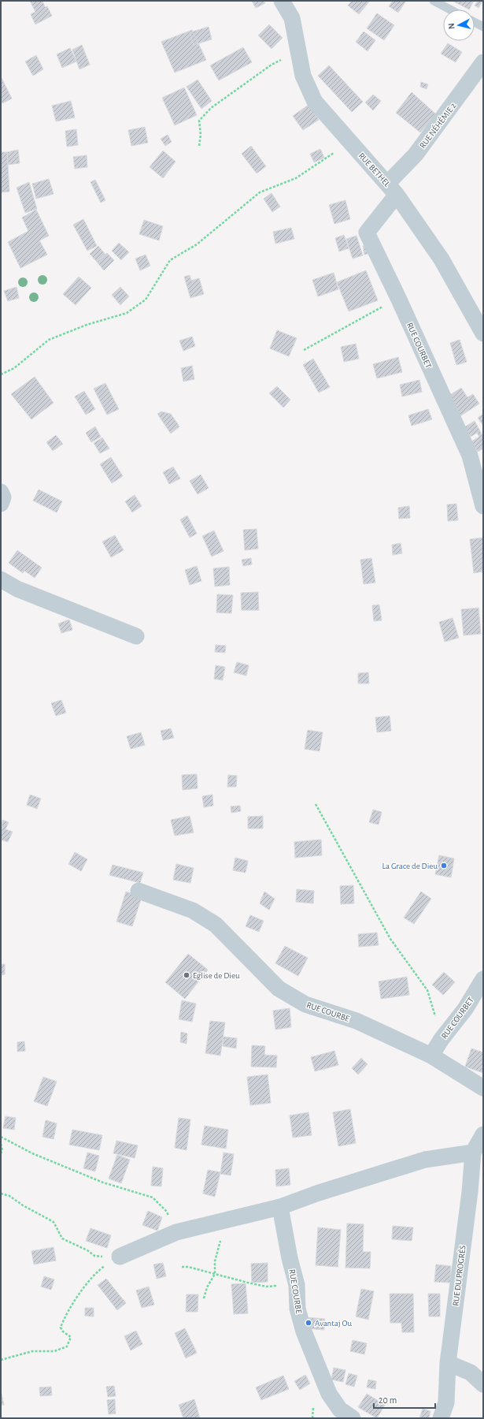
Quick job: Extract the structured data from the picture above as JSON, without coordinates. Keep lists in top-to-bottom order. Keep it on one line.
{"streets":{"street":["RUE NÉHÉMIE 2","RUE BETHEL","RUE COURBET","RUE COURBE","RUE DU PROGRÈS"]},"crossings":[["RUE NÉHÉMIE 2","RUE BETHEL"],["RUE NÉHÉMIE 2","RUE COURBET"],["RUE BETHEL","RUE COURBET"],["RUE COURBET","RUE COURBE"]],"places":["La Grace de Dieu","Eglise de Dieu","Avantaj Ou"],"scale_bar":"20 m","north":"left"}
